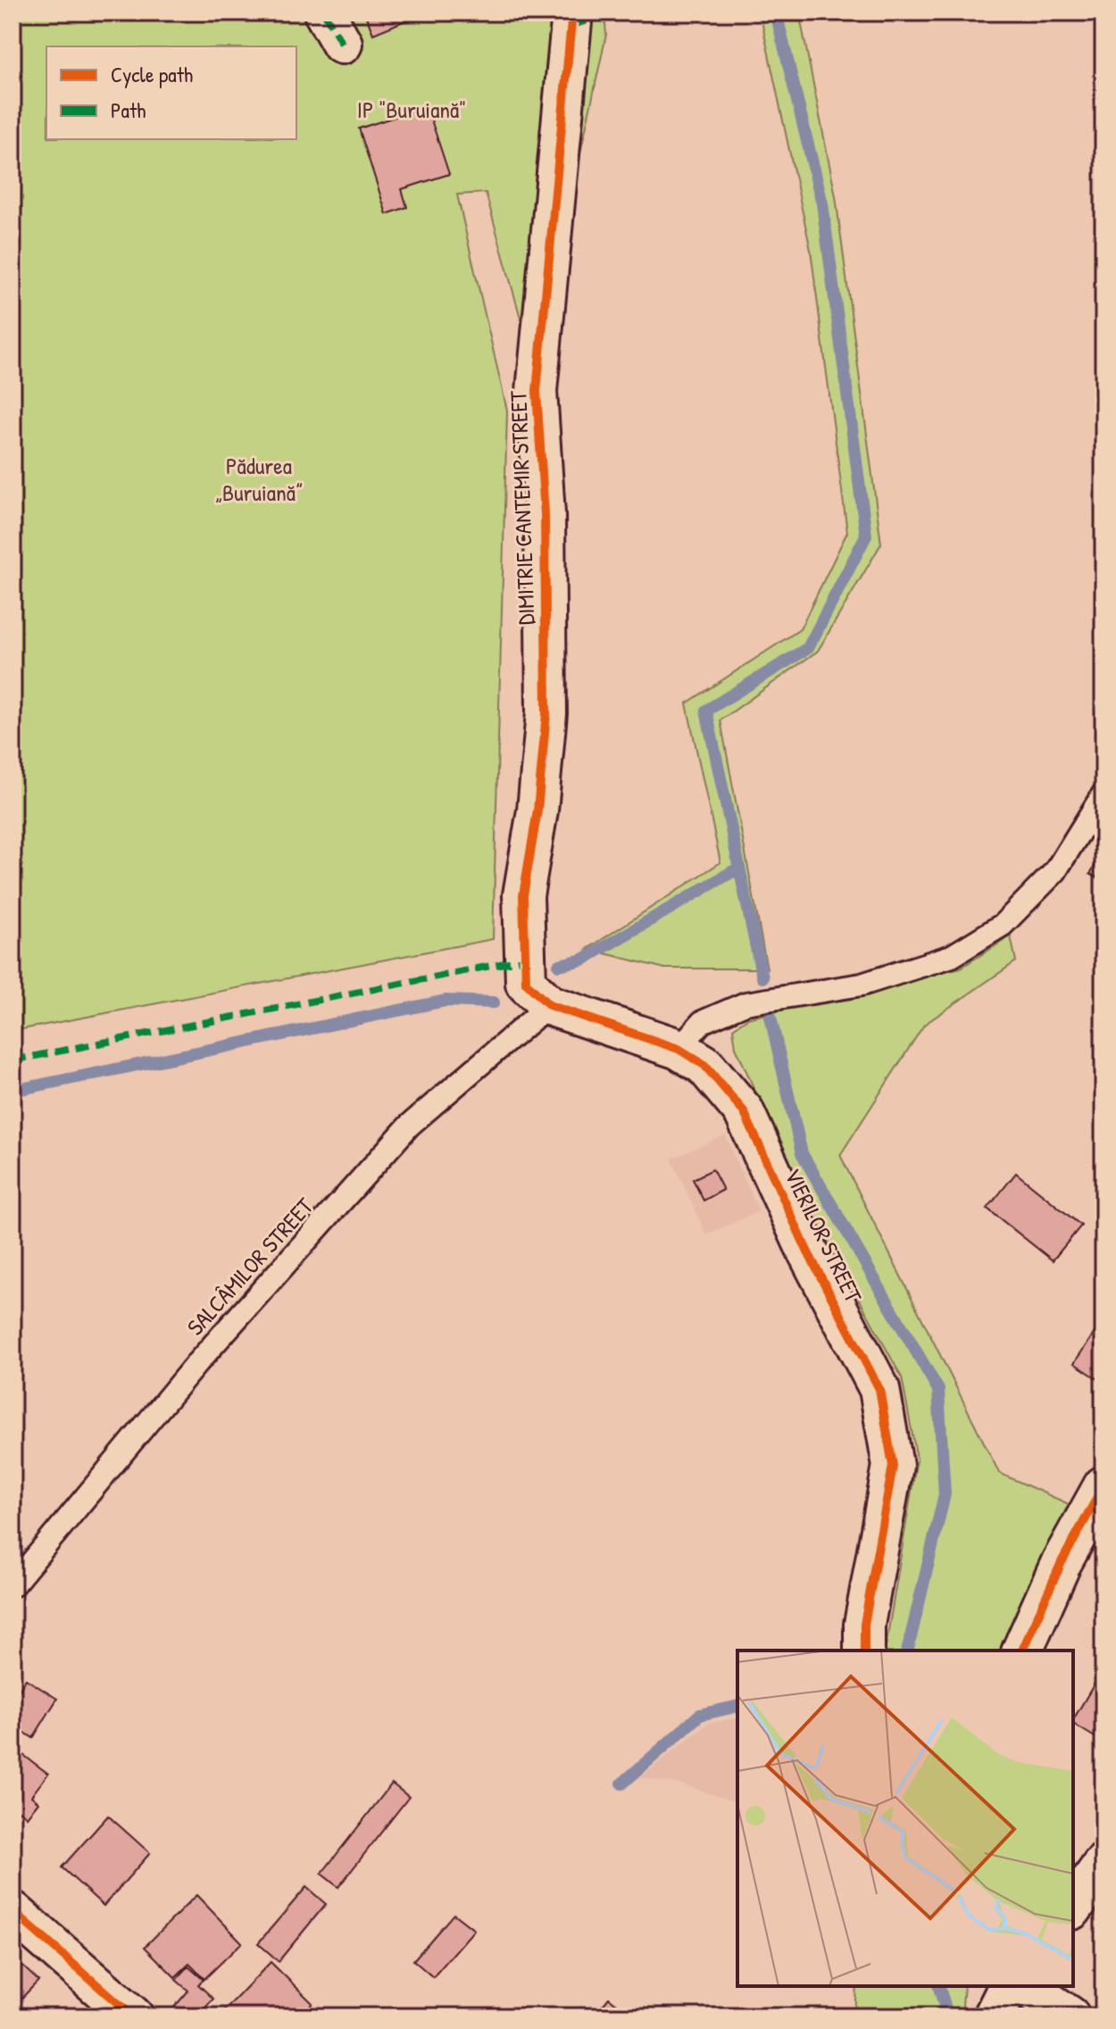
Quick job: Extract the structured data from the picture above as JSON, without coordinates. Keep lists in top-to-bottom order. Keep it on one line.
{"streets":{"street":["DIMITRIE CANTEMIR STREET","VIERILOR STREET"],"lane":["SALCÂMILOR STREET"]},"crossings":[["DIMITRIE CANTEMIR STREET","VIERILOR STREET"],["VIERILOR STREET","SALCÂMILOR STREET"]],"parks":["IP \"Buruiană\"","Pădurea „Buruiană”"],"legend":["Cycle path","Path"]}
